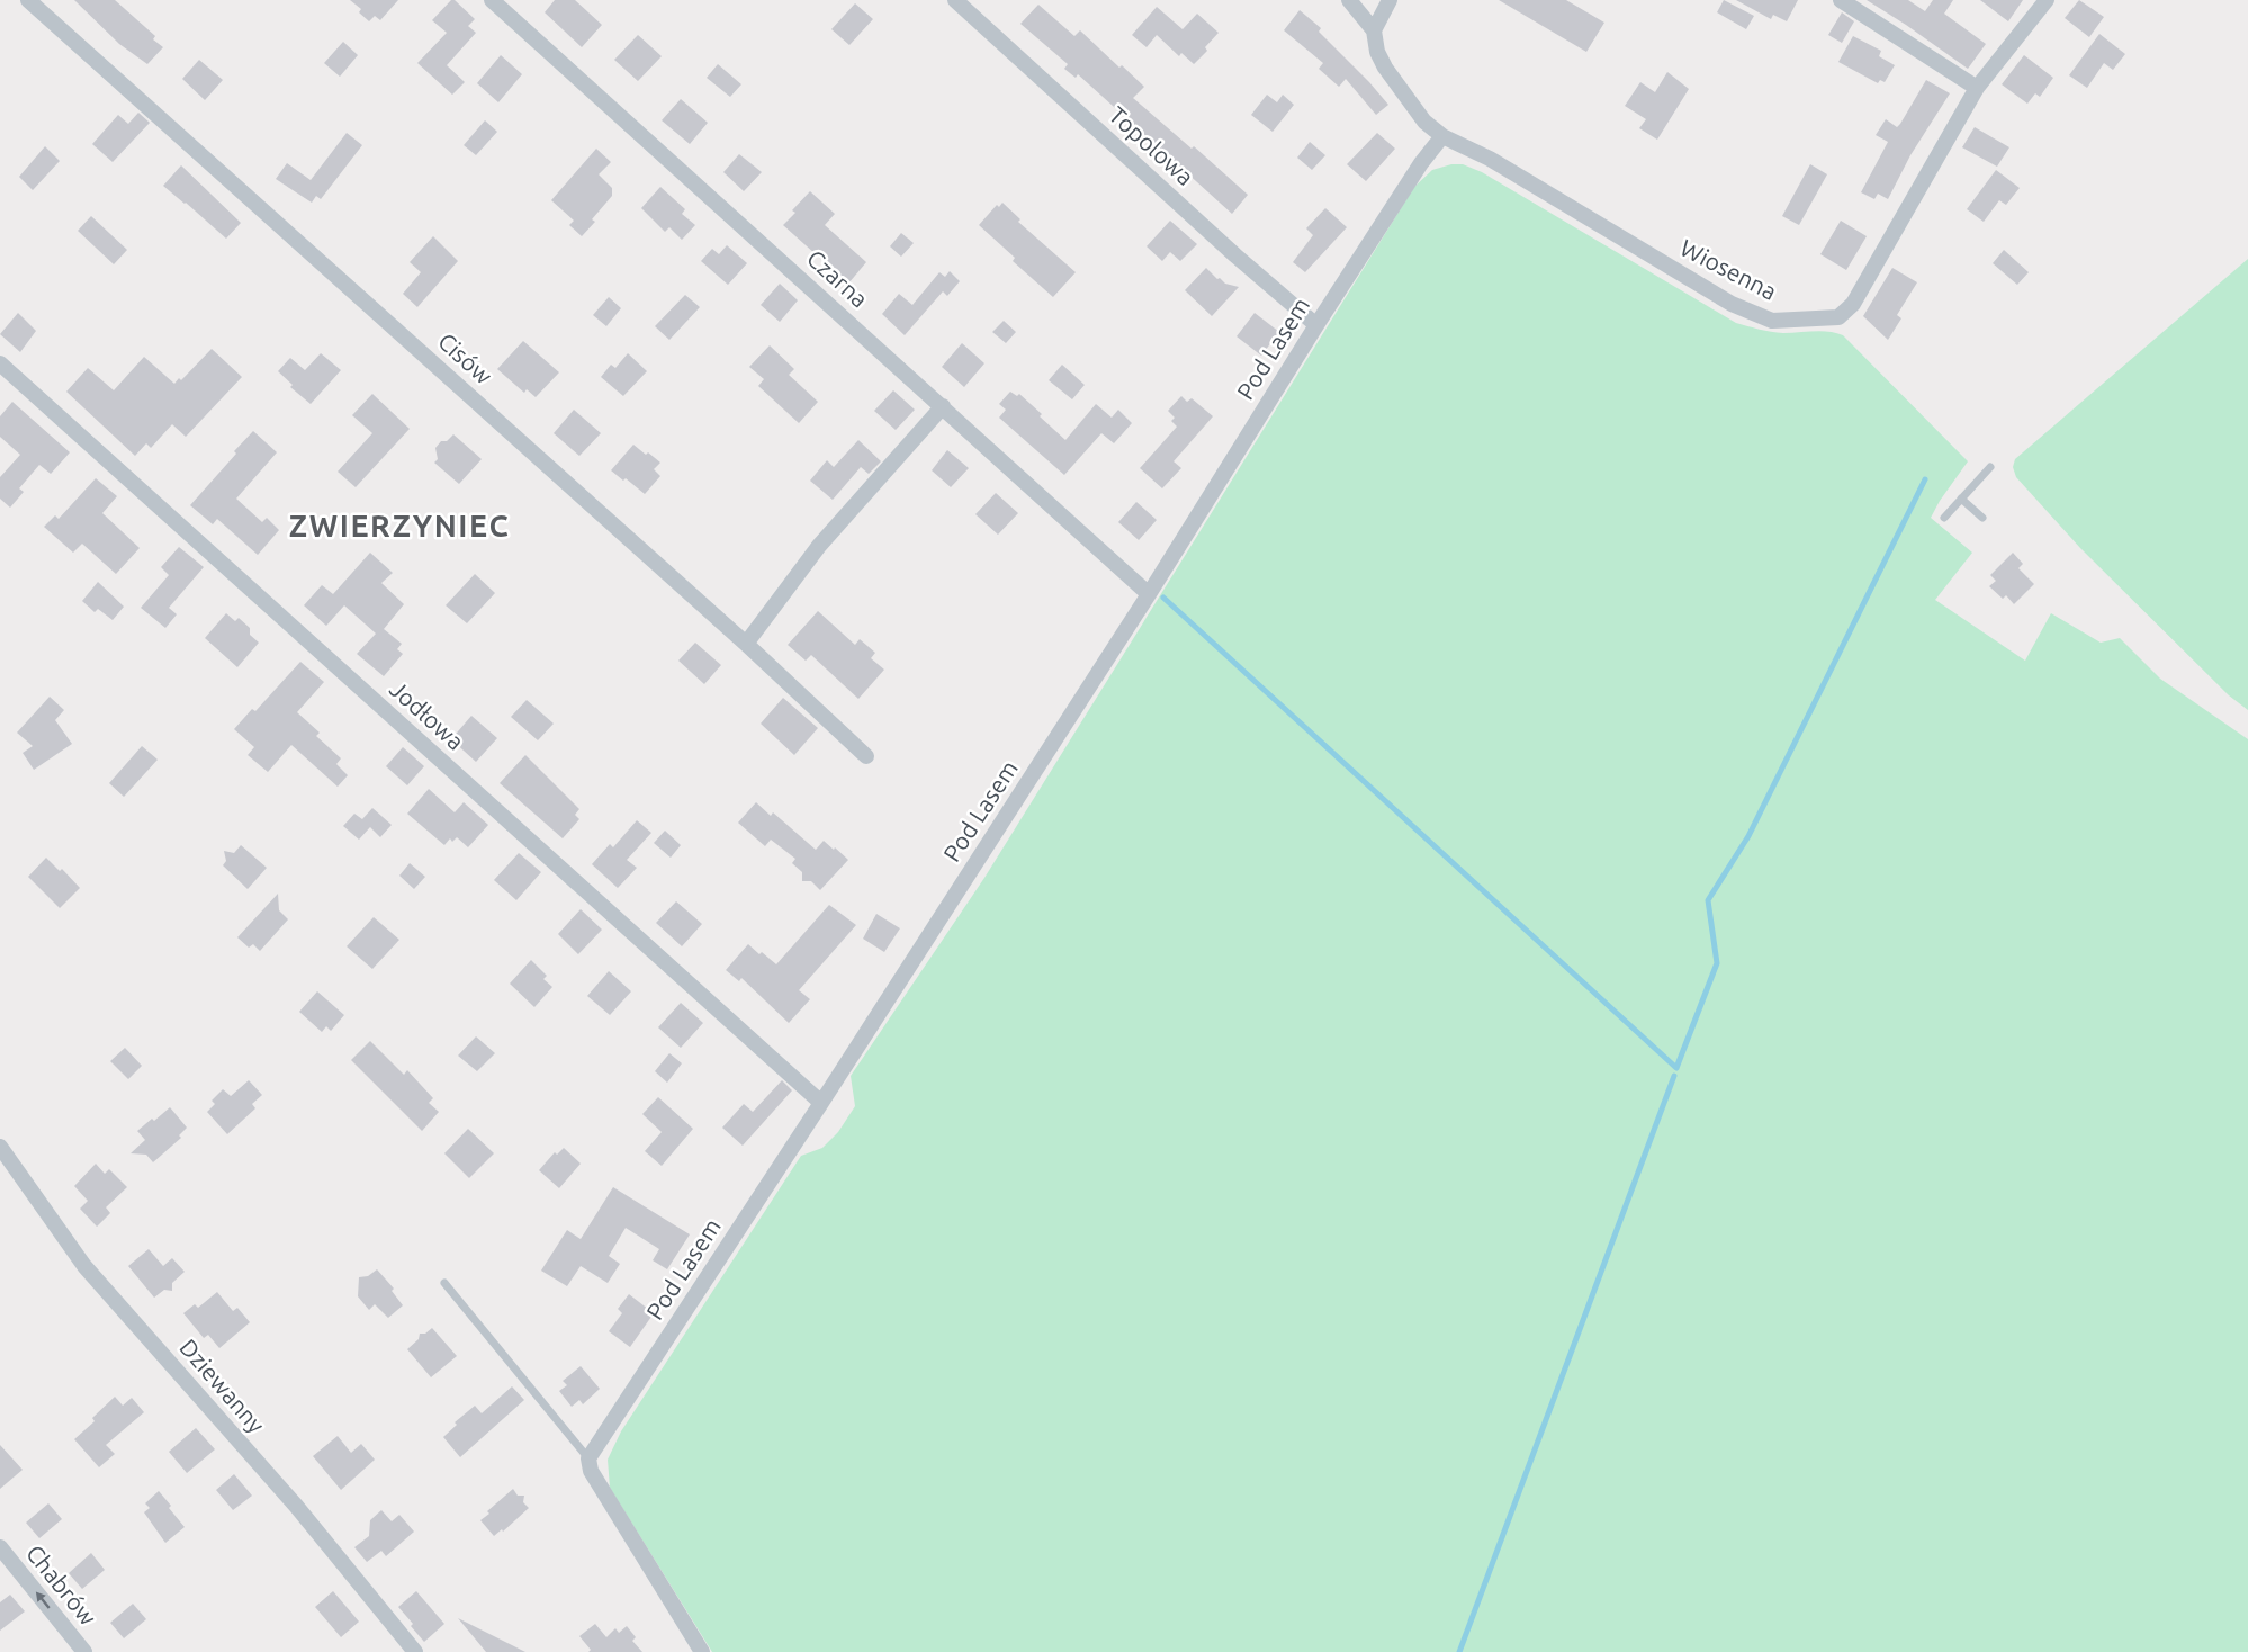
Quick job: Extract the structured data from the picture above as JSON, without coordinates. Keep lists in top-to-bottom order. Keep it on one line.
{"streets":{"street":["Topolowa","Wiosenna","Czarna","Pod Lasem","Cisów","Jodłowa","Dziewanny","Chabrów"]},"crossings":[["Topolowa","Pod Lasem"],["Wiosenna","Pod Lasem"],["Czarna","Pod Lasem"],["Pod Lasem","Jodłowa"]],"one_way":["Chabrów"],"districts":["ZWIERZYNIEC"]}
